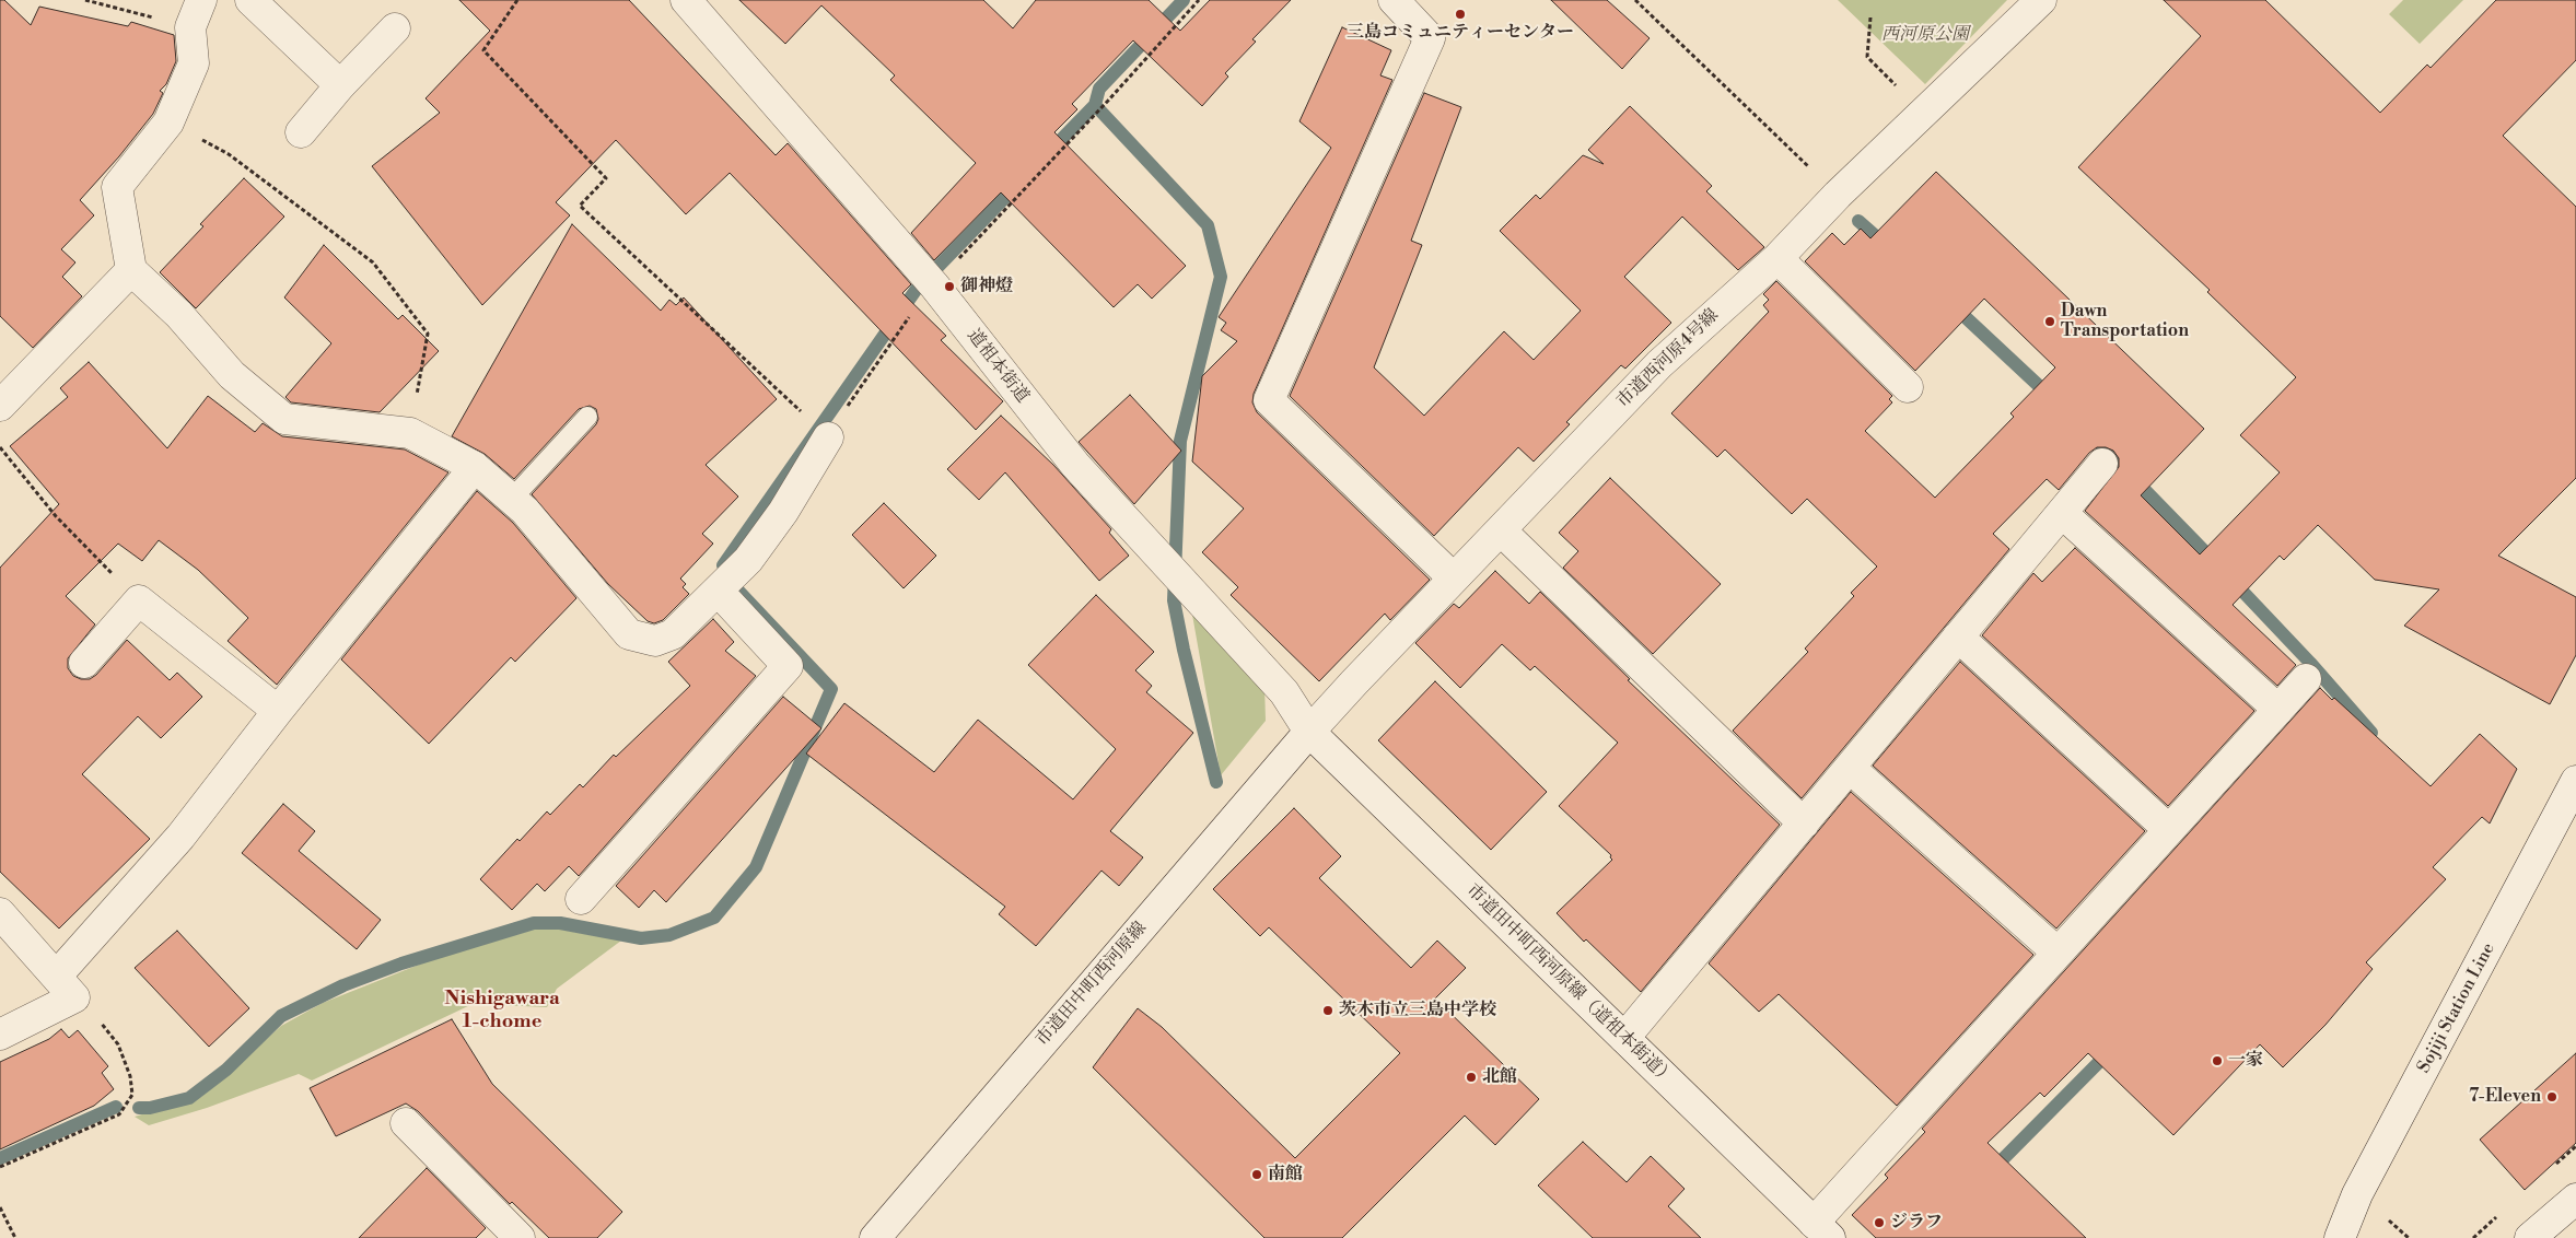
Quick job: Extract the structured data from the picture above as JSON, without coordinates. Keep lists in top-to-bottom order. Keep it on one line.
{"streets":{"street":["市道西河原4号線","道祖本街道","市道田中町西河原線","市道田中町西河原線（道祖本街道）","Sojiji Station Line"]},"crossings":[["市道西河原4号線","道祖本街道"],["市道西河原4号線","市道田中町西河原線"],["市道西河原4号線","市道田中町西河原線（道祖本街道）"],["道祖本街道","市道田中町西河原線"],["道祖本街道","市道田中町西河原線（道祖本街道）"],["市道田中町西河原線","市道田中町西河原線（道祖本街道）"]],"districts":["Nishigawara 1-chome"],"parks":["西河原公園"],"places":["三島コミュニティーセンター","御神燈","Dawn Transportation","茨木市立三島中学校","一家","北館","7-Eleven","南館","ジラフ"]}
